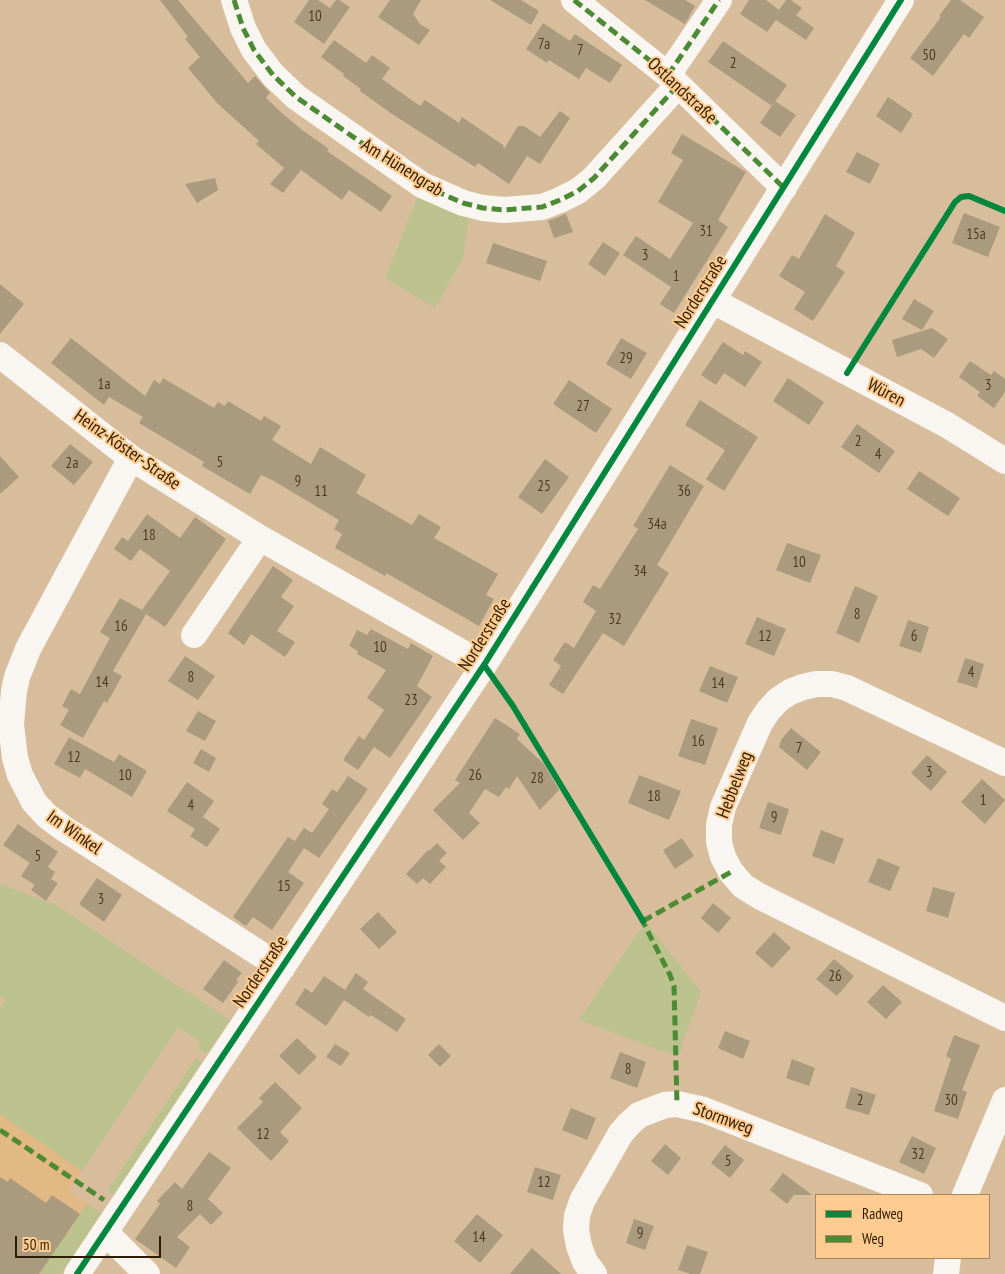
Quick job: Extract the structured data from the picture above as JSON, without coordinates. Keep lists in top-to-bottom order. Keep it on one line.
{"streets":{"street":["Ostlandstraße","Am Hünengrab","Norderstraße","Würen","Heinz-Köster-Straße","Hebbelweg","Im Winkel","Stormweg"]},"crossings":[["Ostlandstraße","Am Hünengrab"],["Ostlandstraße","Norderstraße"],["Norderstraße","Würen"],["Norderstraße","Heinz-Köster-Straße"],["Norderstraße","Im Winkel"],["Heinz-Köster-Straße","Im Winkel"]],"house_numbers":["10","7a","7","50","2","31","15a","3","1","29","1a","3","27","2","4","5","2a","9","25","11","36","34a","18","10","34","8","32","16","12","6","10","4","8","14","14","23","16","7","12","3","10","26","28","18","1","4","9","5","15","3","26","8","2","30","12","32","5","12","8","9","14"],"legend":["Radweg","Weg"],"scale_bar":"50 m"}
